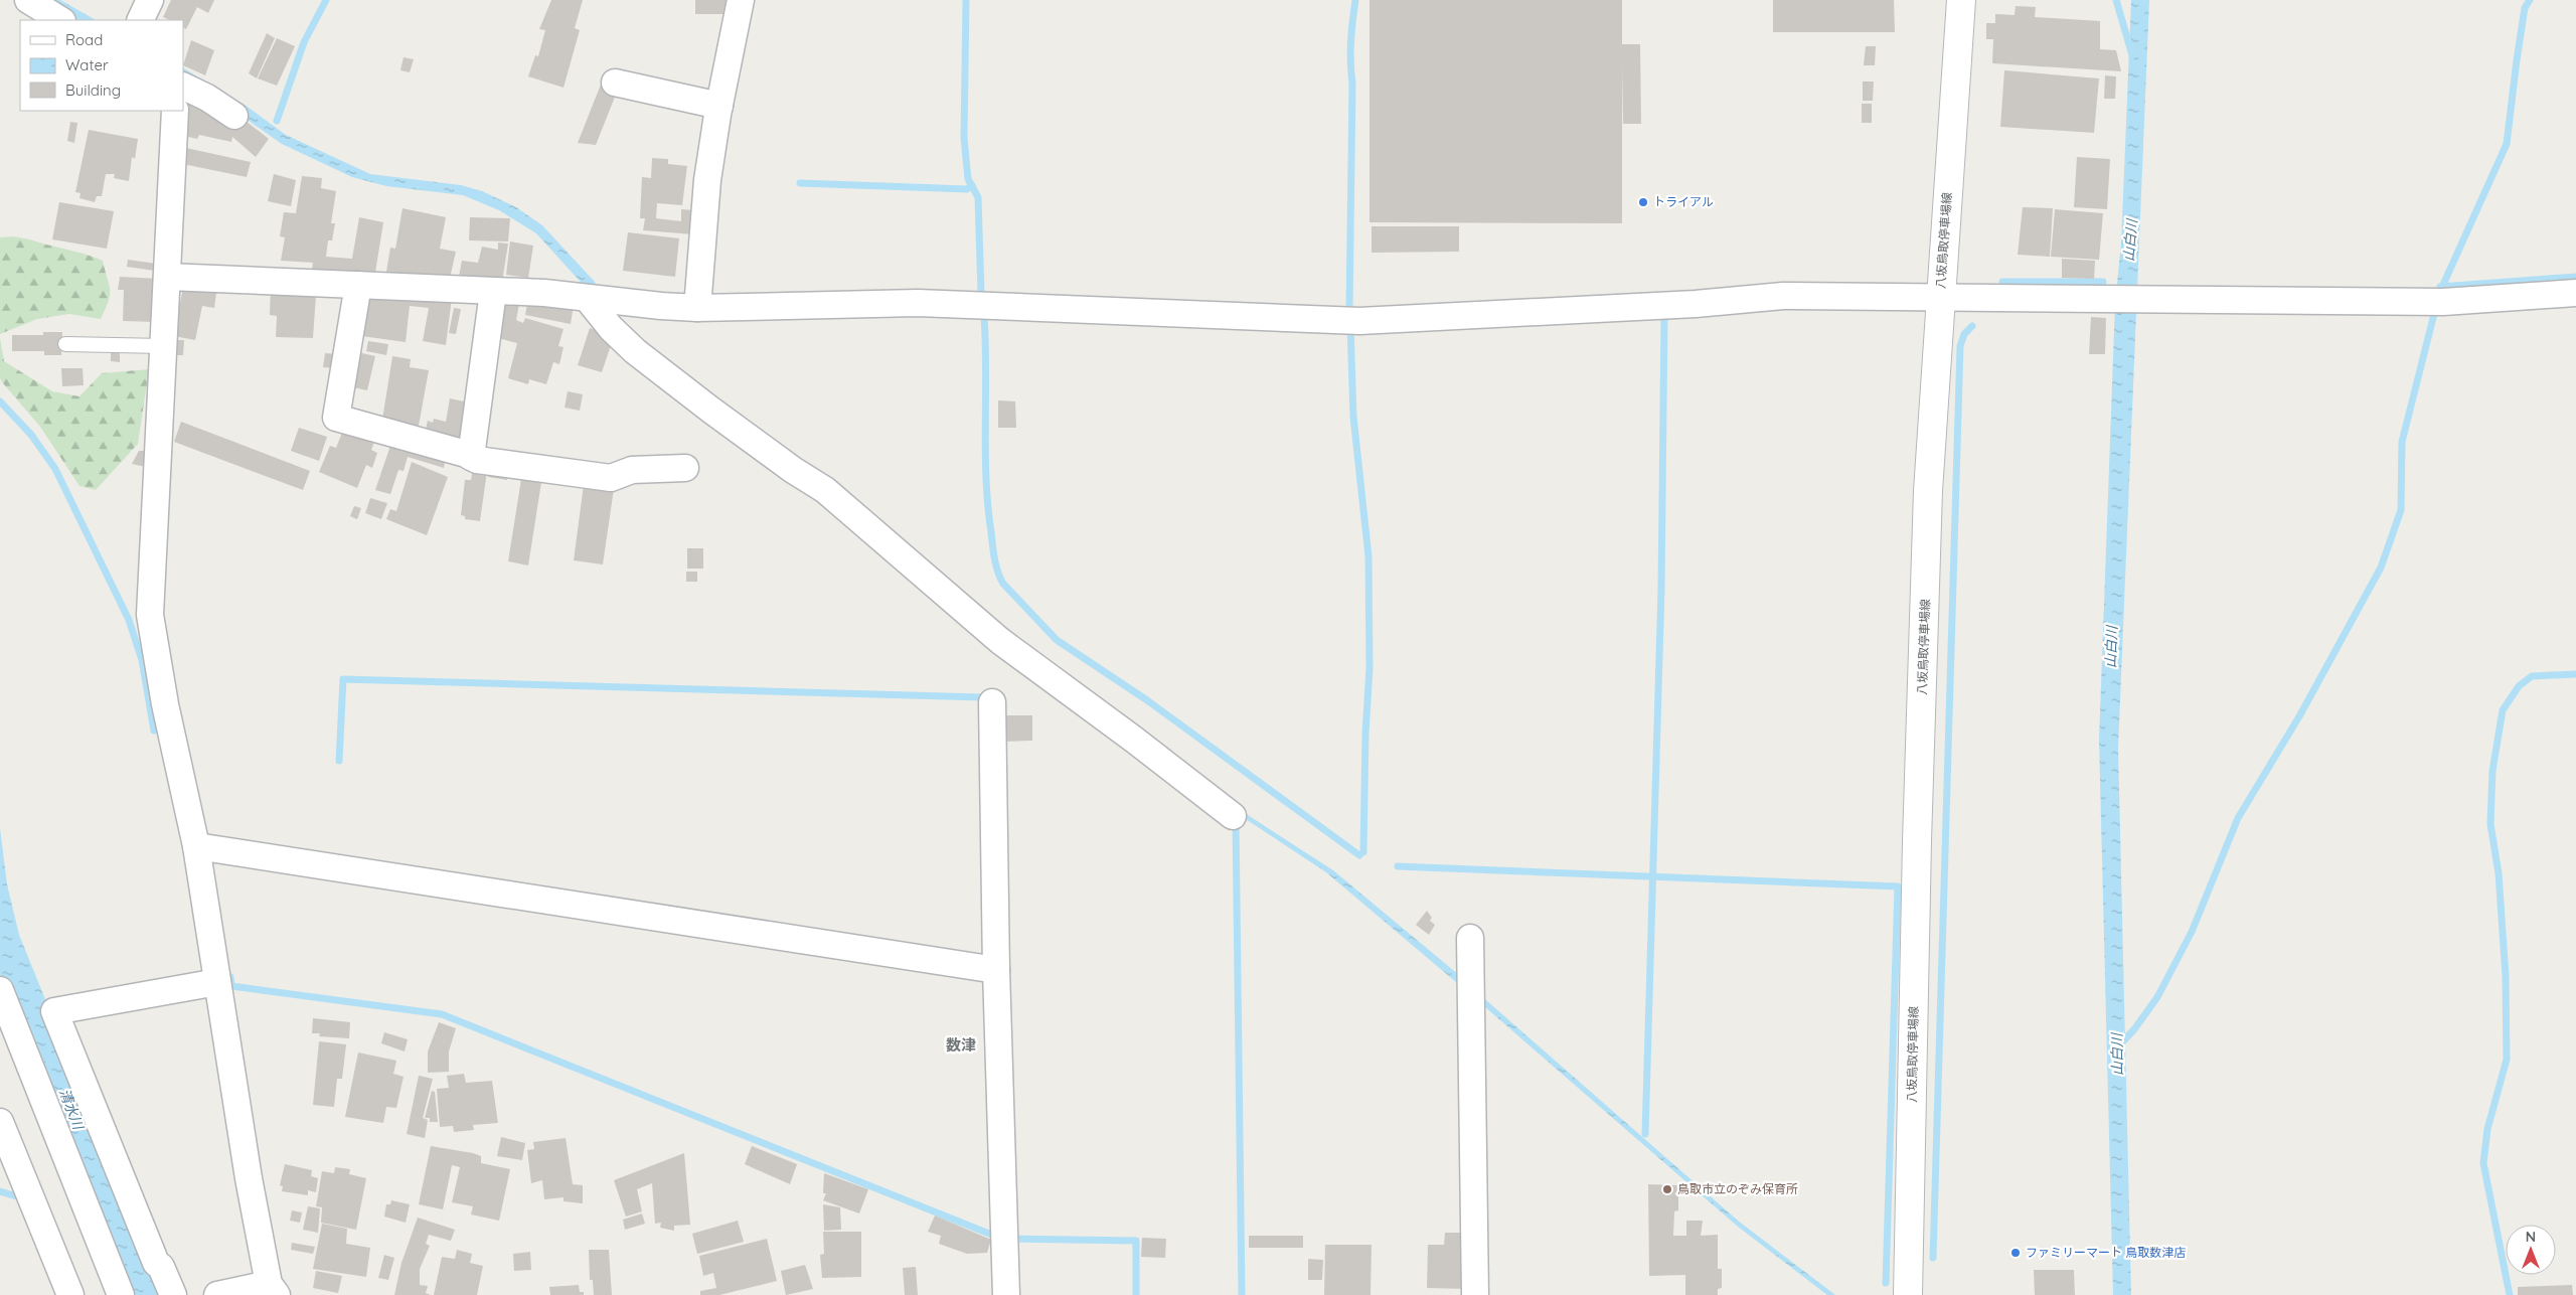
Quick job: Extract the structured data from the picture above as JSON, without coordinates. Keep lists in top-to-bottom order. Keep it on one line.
{"streets":{"main road":["八坂鳥取停車場線"]},"districts":["数津"],"water":["山白川","清水川"],"places":["トライアル","鳥取市立のぞみ保育所","ファミリーマート 鳥取数津店"],"legend":["Road","Water","Building"],"north":"top"}
